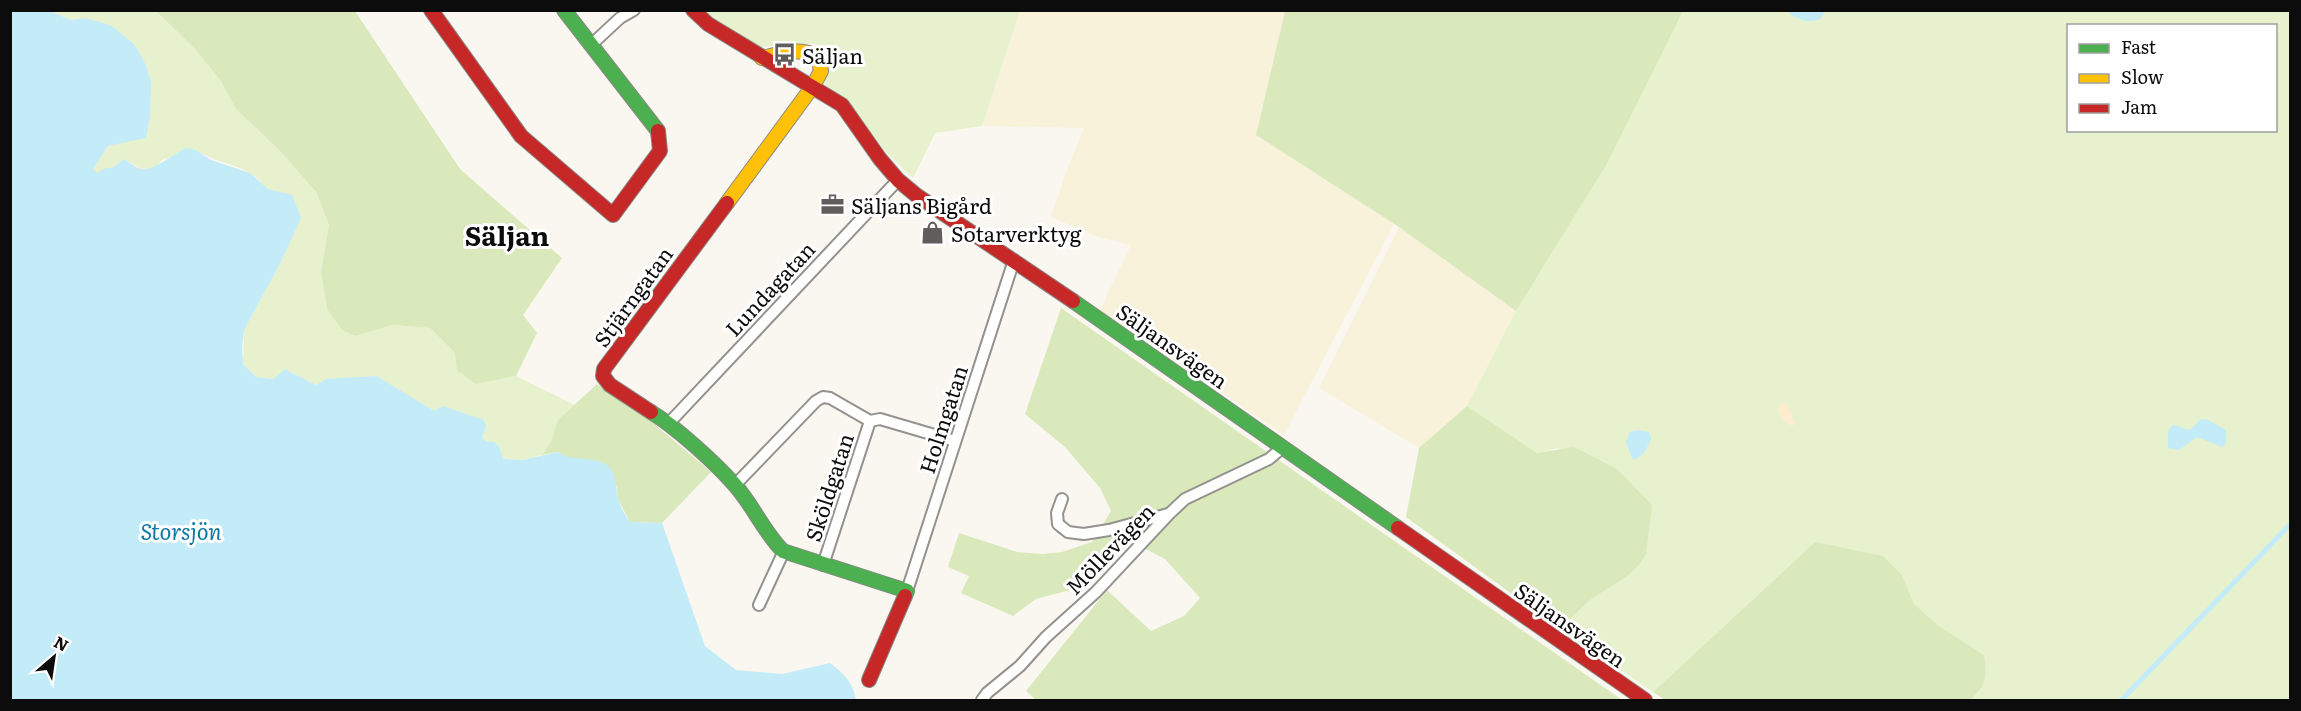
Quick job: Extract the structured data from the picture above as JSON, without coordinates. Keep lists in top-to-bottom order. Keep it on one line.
{"streets":{"street":["Lundagatan","Stjärngatan","Säljansvägen","Holmgatan","Sköldgatan","Möllevägen"]},"crossings":[["Lundagatan","Stjärngatan"],["Lundagatan","Säljansvägen"],["Stjärngatan","Säljansvägen"],["Stjärngatan","Holmgatan"],["Stjärngatan","Sköldgatan"],["Säljansvägen","Holmgatan"],["Säljansvägen","Möllevägen"]],"districts":["Säljan"],"water":["Storsjön"],"places":{"bus stop":["Säljan"],"office":["Säljans Bigård"],"shop":["Sotarverktyg"]},"legend":["Fast","Slow","Jam"],"north":"top right"}
